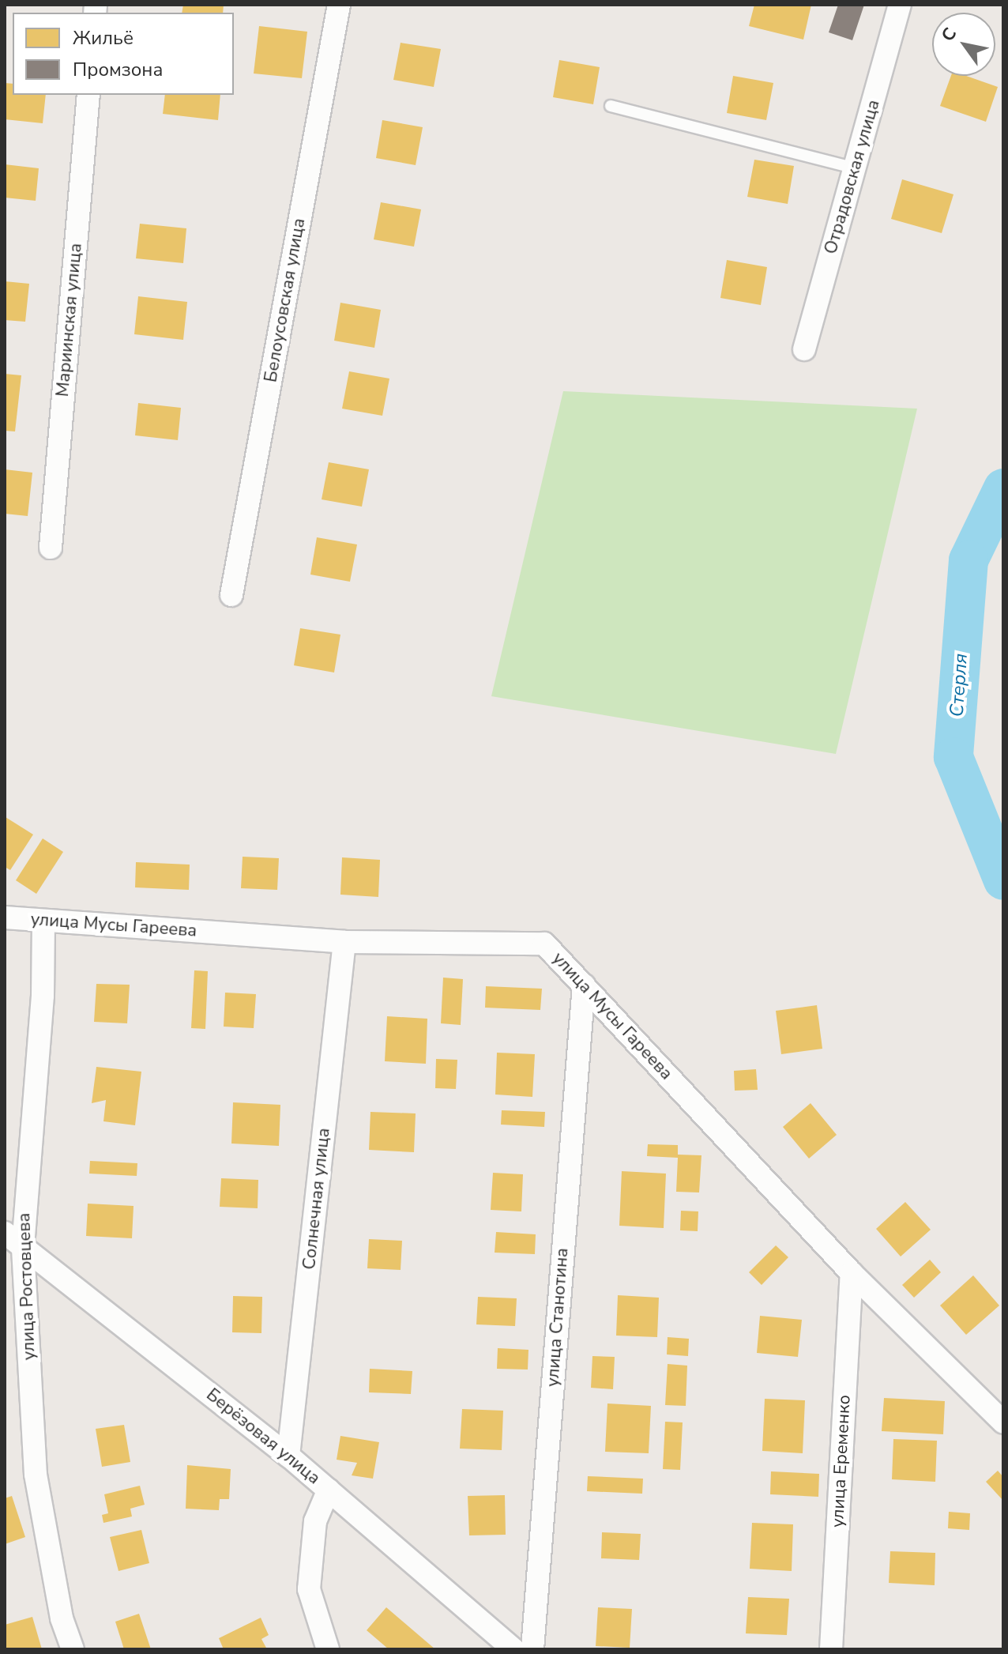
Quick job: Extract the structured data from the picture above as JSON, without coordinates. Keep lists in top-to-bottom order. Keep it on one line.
{"streets":{"street":["Отрадовская улица","Белоусовская улица","Мариинская улица","улица Мусы Гареева","Солнечная улица","улица Ростовцева","улица Станотина","Берёзовая улица","улица Еременко"]},"crossings":[["улица Мусы Гареева","Солнечная улица"],["улица Мусы Гареева","улица Ростовцева"],["улица Мусы Гареева","улица Станотина"],["улица Мусы Гареева","улица Еременко"],["Солнечная улица","Берёзовая улица"],["улица Ростовцева","Берёзовая улица"]],"water":["Стерля"],"legend":["Жильё","Промзона"],"north":"top left"}
